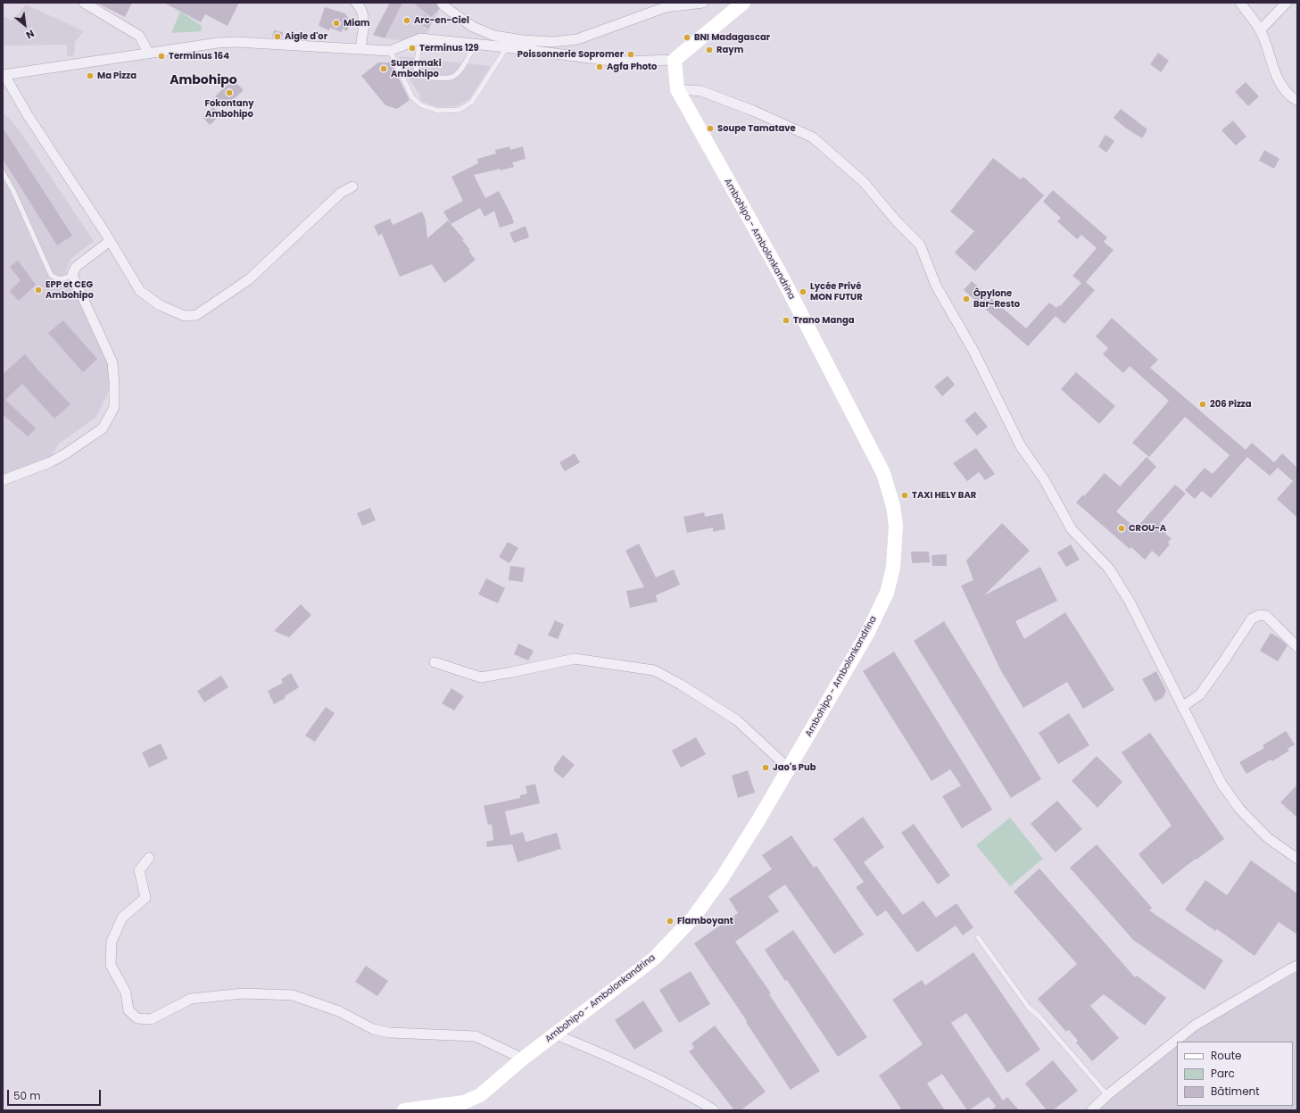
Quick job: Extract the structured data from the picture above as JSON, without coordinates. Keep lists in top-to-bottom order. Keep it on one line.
{"streets":{"street":["Ambohipo - Ambolonkandrina"]},"districts":["Ambohipo"],"places":["Arc-en-Ciel","Miam","Aigle d'or","BNI Madagascar","Terminus 129","Raym","Poissonnerie Sopromer","Terminus 164","Agfa Photo","Supermaki Ambohipo","Ma Pizza","Fokontany Ambohipo","Soupe Tamatave","EPP et CEG Ambohipo","Lycée Privé MON FUTUR","Ôpylone Bar-Resto","Trano Manga","206 Pizza","TAXI HELY BAR","CROU-A","Jao's Pub","Flamboyant"],"legend":["Route","Parc","Bâtiment"],"scale_bar":"50 m","north":"bottom right"}
